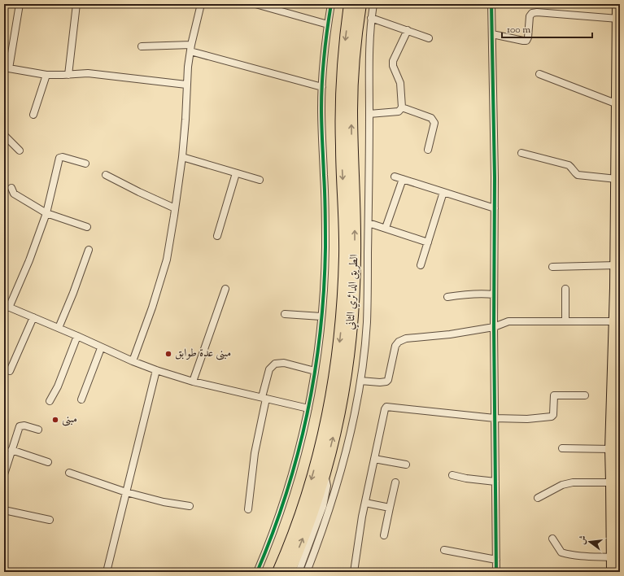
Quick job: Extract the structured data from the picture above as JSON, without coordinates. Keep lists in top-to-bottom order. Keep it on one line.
{"streets":{"highway":["الطريق الدائري الثاني"]},"places":["مبنى عدة طوابق","مبنى"],"scale_bar":"100 m","north":"left"}
